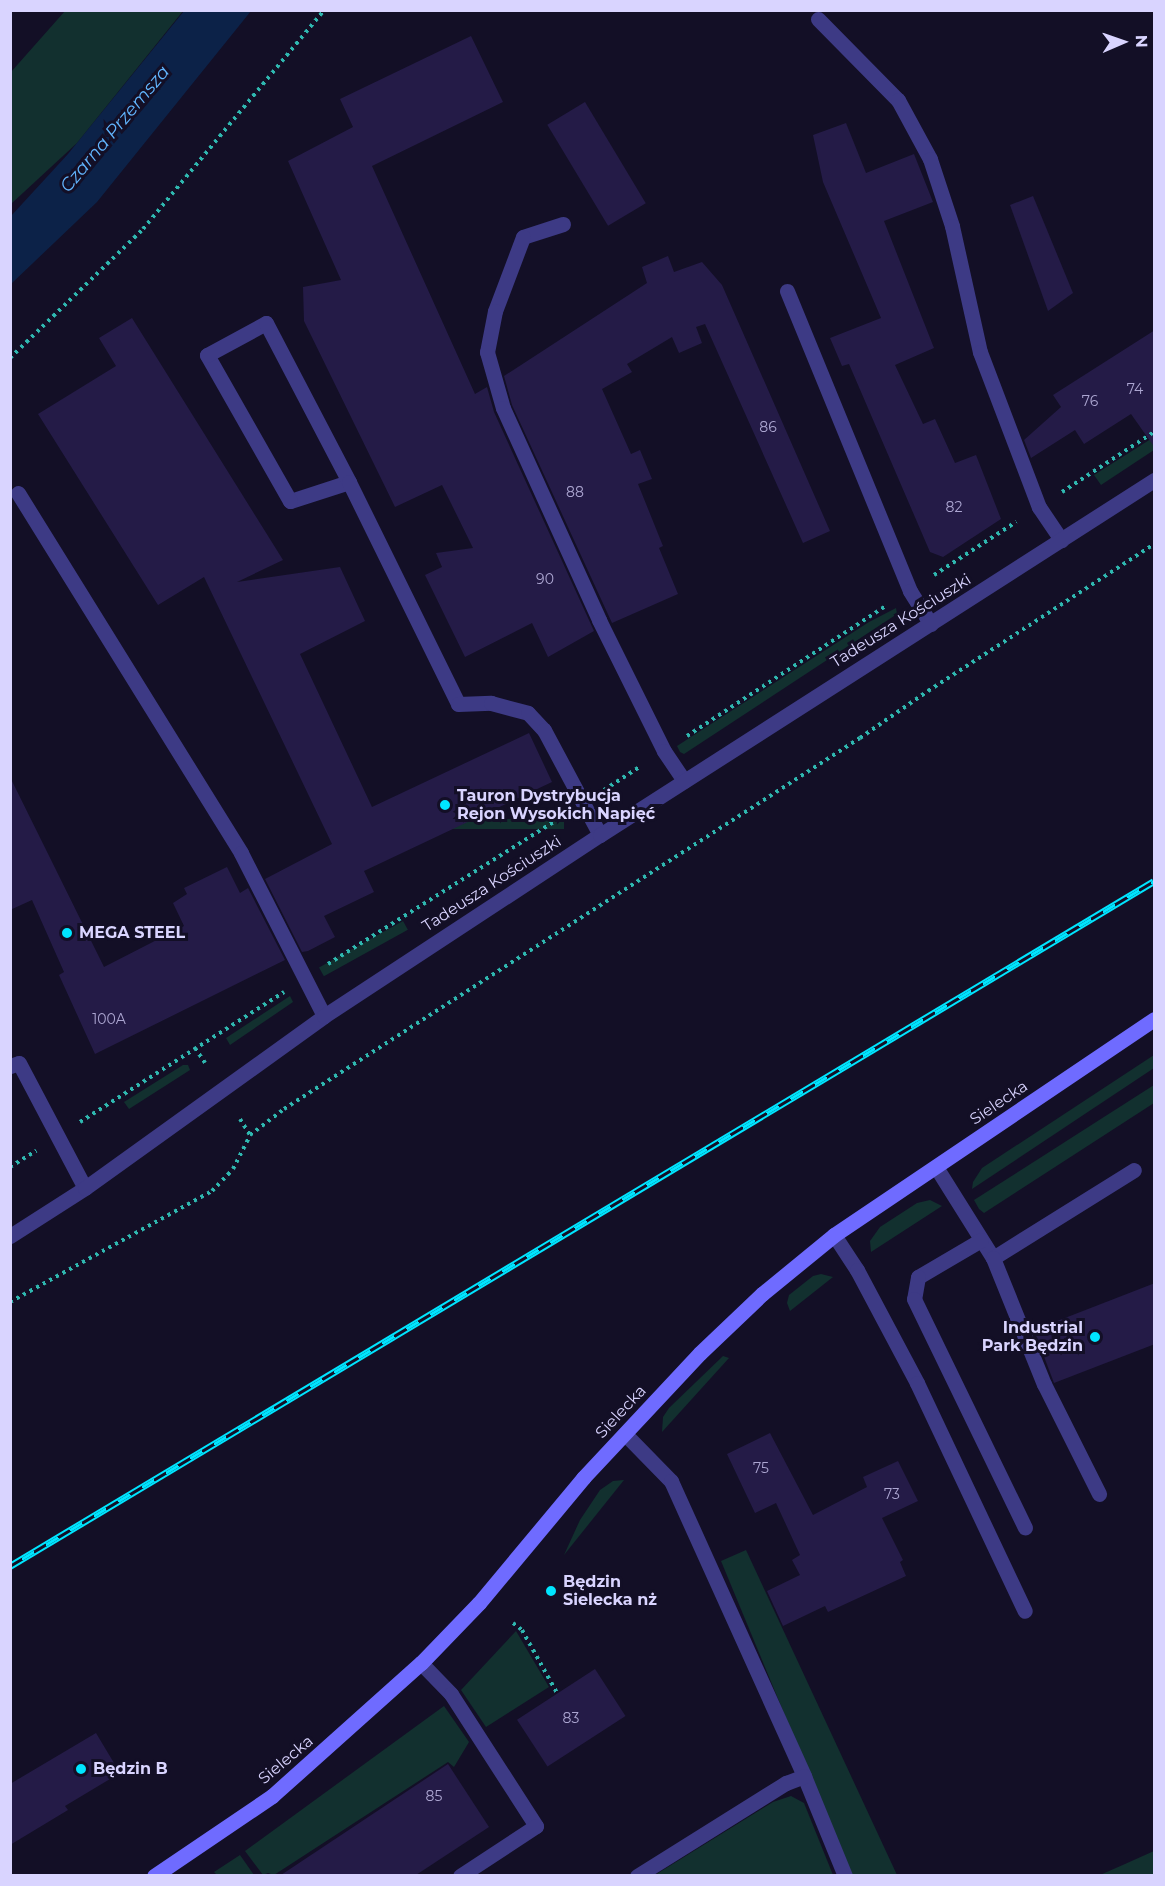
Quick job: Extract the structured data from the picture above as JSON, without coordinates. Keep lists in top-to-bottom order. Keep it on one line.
{"streets":{"street":["Tadeusza Kościuszki","Sielecka"]},"water":["Czarna Przemsza"],"places":["Tauron Dystrybucja Rejon Wysokich Napięć","MEGA STEEL","Industrial Park Będzin","Będzin Sielecka nż","Będzin B"],"house_numbers":["74","76","86","88","82","90","100A","75","73","83","85"],"north":"right"}
